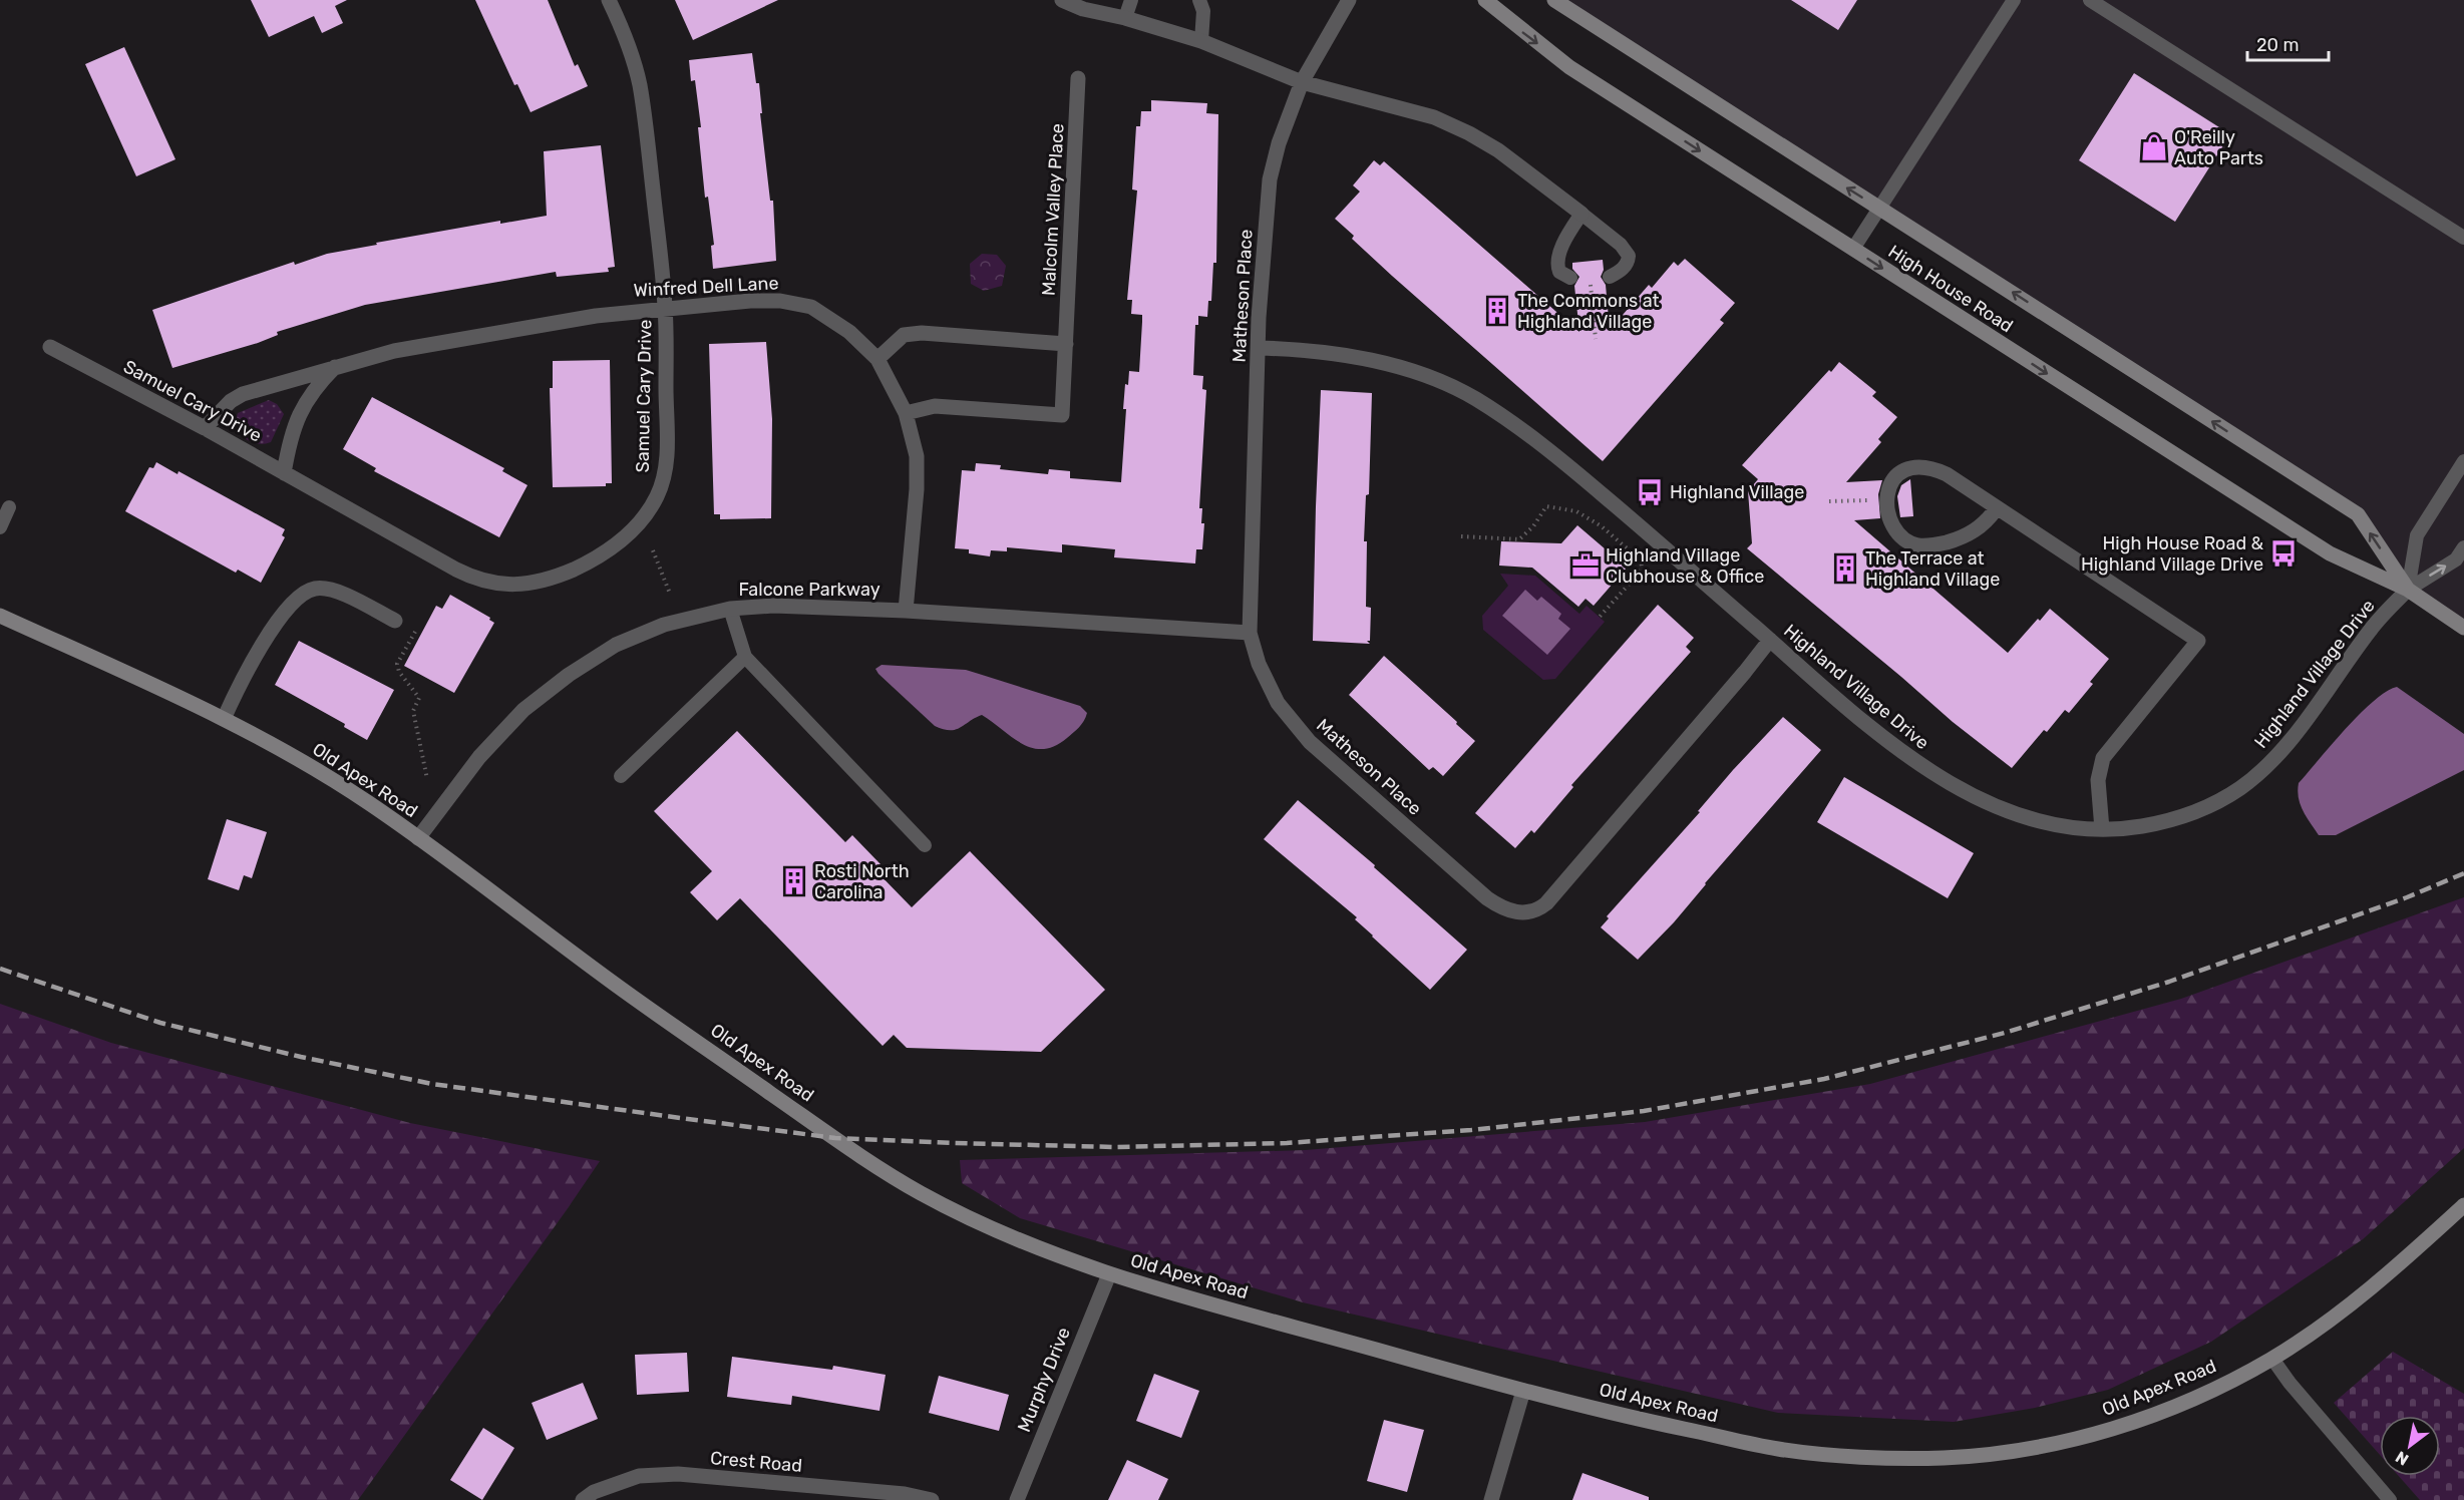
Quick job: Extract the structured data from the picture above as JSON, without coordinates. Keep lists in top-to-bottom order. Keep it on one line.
{"streets":{"street":["Malcolm Valley Place","Winfred Dell Lane","High House Road","Matheson Place","Samuel Cary Drive","Falcone Parkway","Highland Village Drive","Old Apex Road","Murphy Drive","Crest Road"]},"crossings":[["Malcolm Valley Place","Winfred Dell Lane"],["Winfred Dell Lane","Samuel Cary Drive"],["Winfred Dell Lane","Falcone Parkway"],["High House Road","Highland Village Drive"],["Matheson Place","Falcone Parkway"],["Matheson Place","Highland Village Drive"],["Falcone Parkway","Old Apex Road"],["Old Apex Road","Murphy Drive"]],"places":{"shop":["O'Reilly Auto Parts"],"building":["The Commons at Highland Village","The Terrace at Highland Village","Rosti North Carolina"],"bus stop":["Highland Village","High House Road & Highland Village Drive"],"office":["Highland Village Clubhouse & Office"]},"scale_bar":"20 m","north":"bottom left"}
